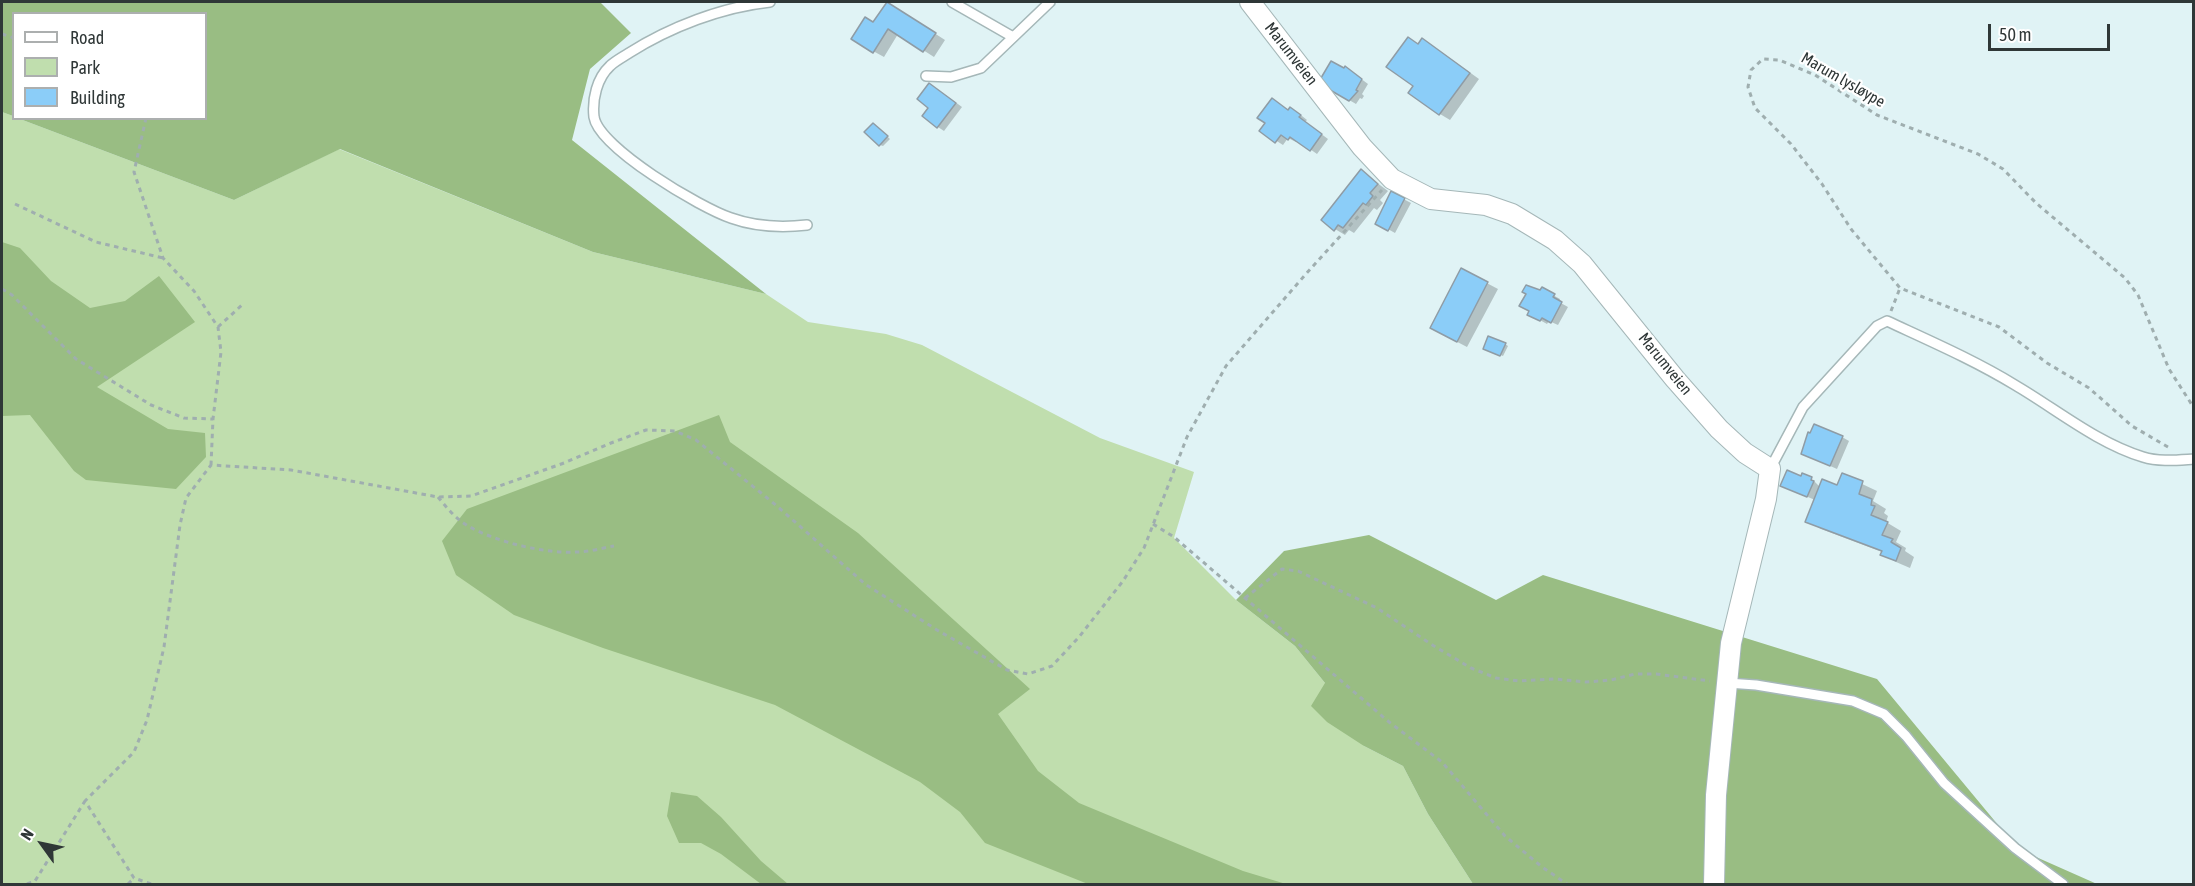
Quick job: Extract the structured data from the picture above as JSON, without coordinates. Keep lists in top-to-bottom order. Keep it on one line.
{"streets":{"street":["Marumveien"],"path":["Marum lysløype"]},"legend":["Road","Park","Building"],"scale_bar":"50 m","north":"top left"}
